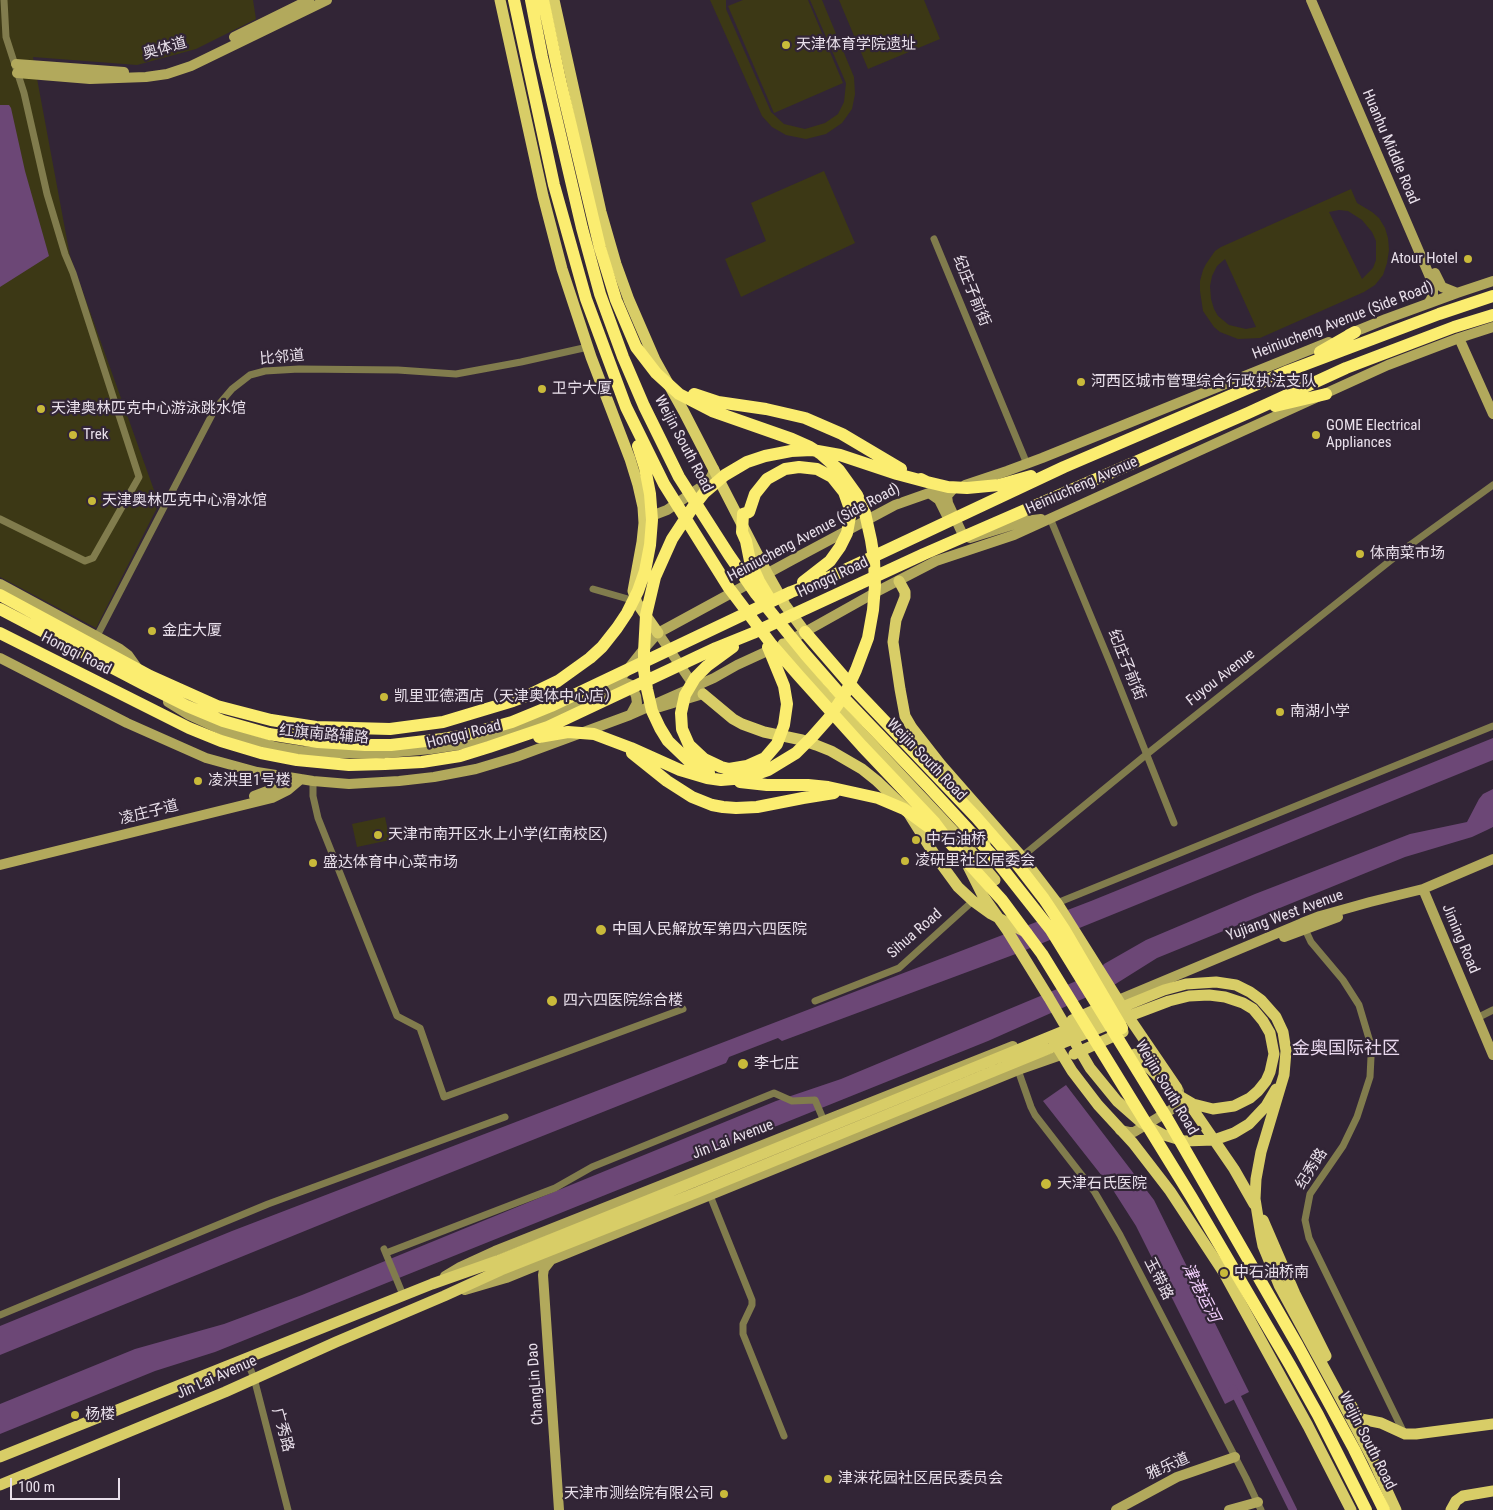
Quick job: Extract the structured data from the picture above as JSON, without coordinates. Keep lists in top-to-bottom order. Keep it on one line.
{"streets":{"highway":["Weijin South Road","Heiniucheng Avenue","Hongqi Road"],"main road":["奥体道","Huanhu Middle Road","Heiniucheng Avenue (Side Road)","红旗南路辅路","凌庄子道","Yujiang West Avenue","Jiming Road","Jin Lai Avenue","ChangLin Dao","雅乐道"],"street":["纪庄子前街","比邻道","Fuyou Avenue","Sihua Road","纪秀路","玉带路","广秀路"]},"crossings":[["Huanhu Middle Road","Heiniucheng Avenue (Side Road)"],["纪庄子前街","Heiniucheng Avenue (Side Road)"],["纪庄子前街","Heiniucheng Avenue"],["纪庄子前街","Fuyou Avenue"],["Heiniucheng Avenue (Side Road)","红旗南路辅路"],["比邻道","红旗南路辅路"],["Weijin South Road","Heiniucheng Avenue"],["Weijin South Road","Hongqi Road"],["Heiniucheng Avenue","Hongqi Road"],["Fuyou Avenue","Sihua Road"],["Yujiang West Avenue","Jiming Road"],["Yujiang West Avenue","纪秀路"],["Jin Lai Avenue","玉带路"],["Jin Lai Avenue","ChangLin Dao"],["Jin Lai Avenue","广秀路"],["玉带路","雅乐道"]],"districts":["金奥国际社区"],"water":["津港运河"],"places":["天津体育学院遗址","Atour Hotel","河西区城市管理综合行政执法支队","卫宁大厦","天津奥林匹克中心游泳跳水馆","Trek","GOME Electrical Appliances","天津奥林匹克中心滑冰馆","体南菜市场","金庄大厦","凯里亚德酒店（天津奥体中心店）","南湖小学","凌洪里1号楼","天津市南开区水上小学(红南校区)","中石油桥","凌研里社区居委会","盛达体育中心菜市场","中国人民解放军第四六四医院","四六四医院综合楼","李七庄","天津石氏医院","中石油桥南","杨楼","津涞花园社区居民委员会","天津市测绘院有限公司"],"scale_bar":"100 m"}
